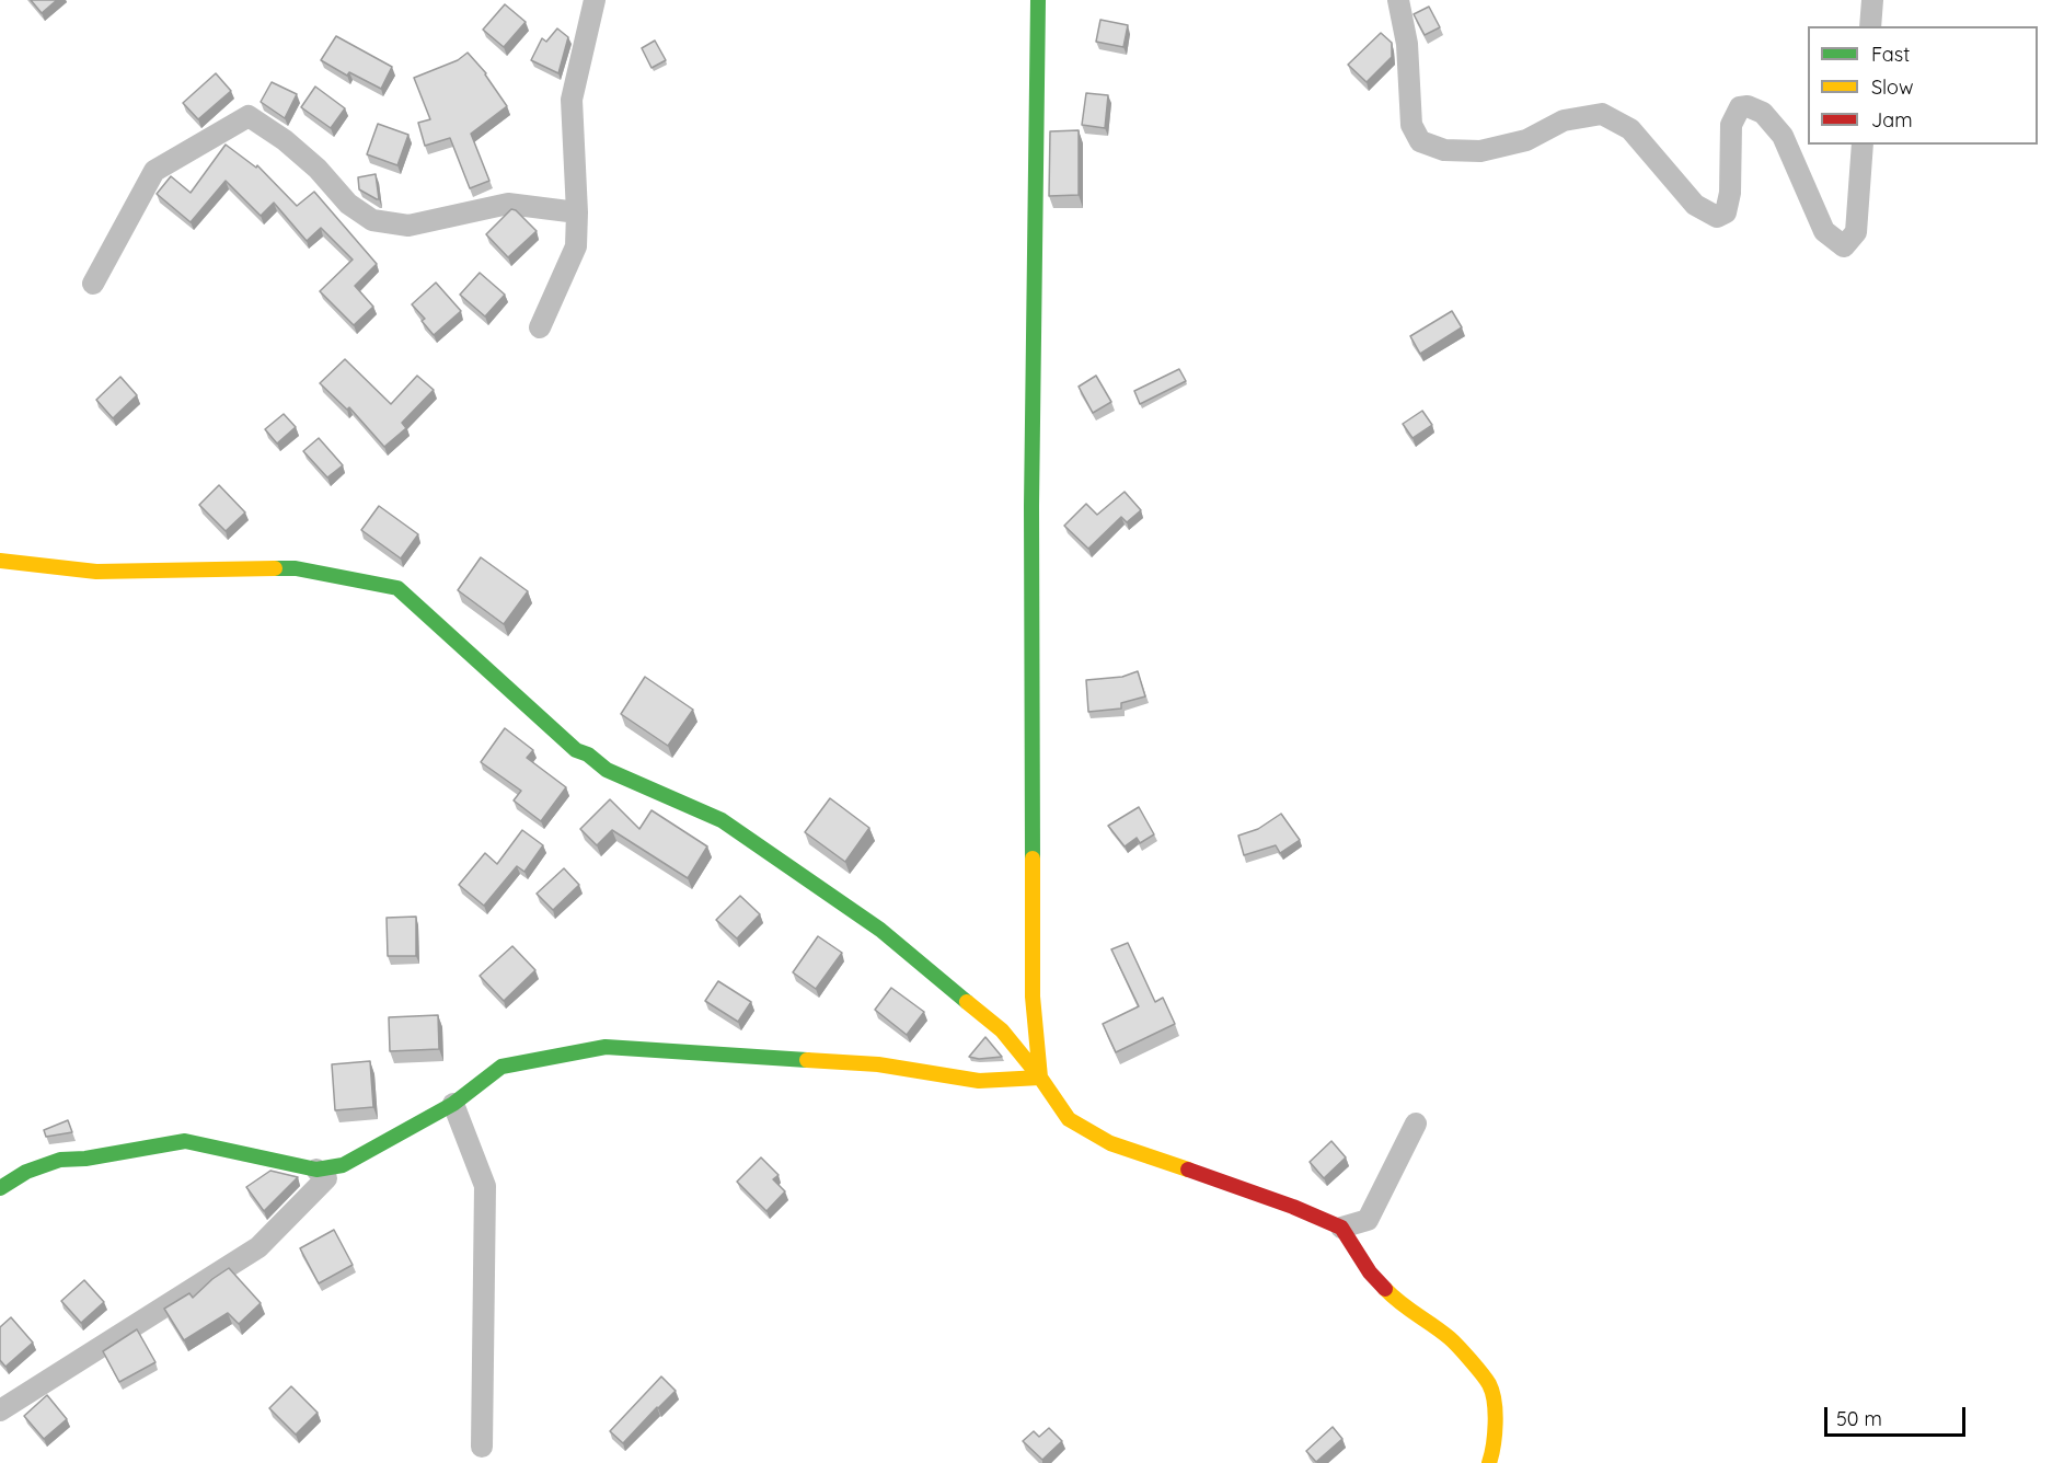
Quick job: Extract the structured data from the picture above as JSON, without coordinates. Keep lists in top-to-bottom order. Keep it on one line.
{"legend":["Fast","Slow","Jam"],"scale_bar":"50 m"}
